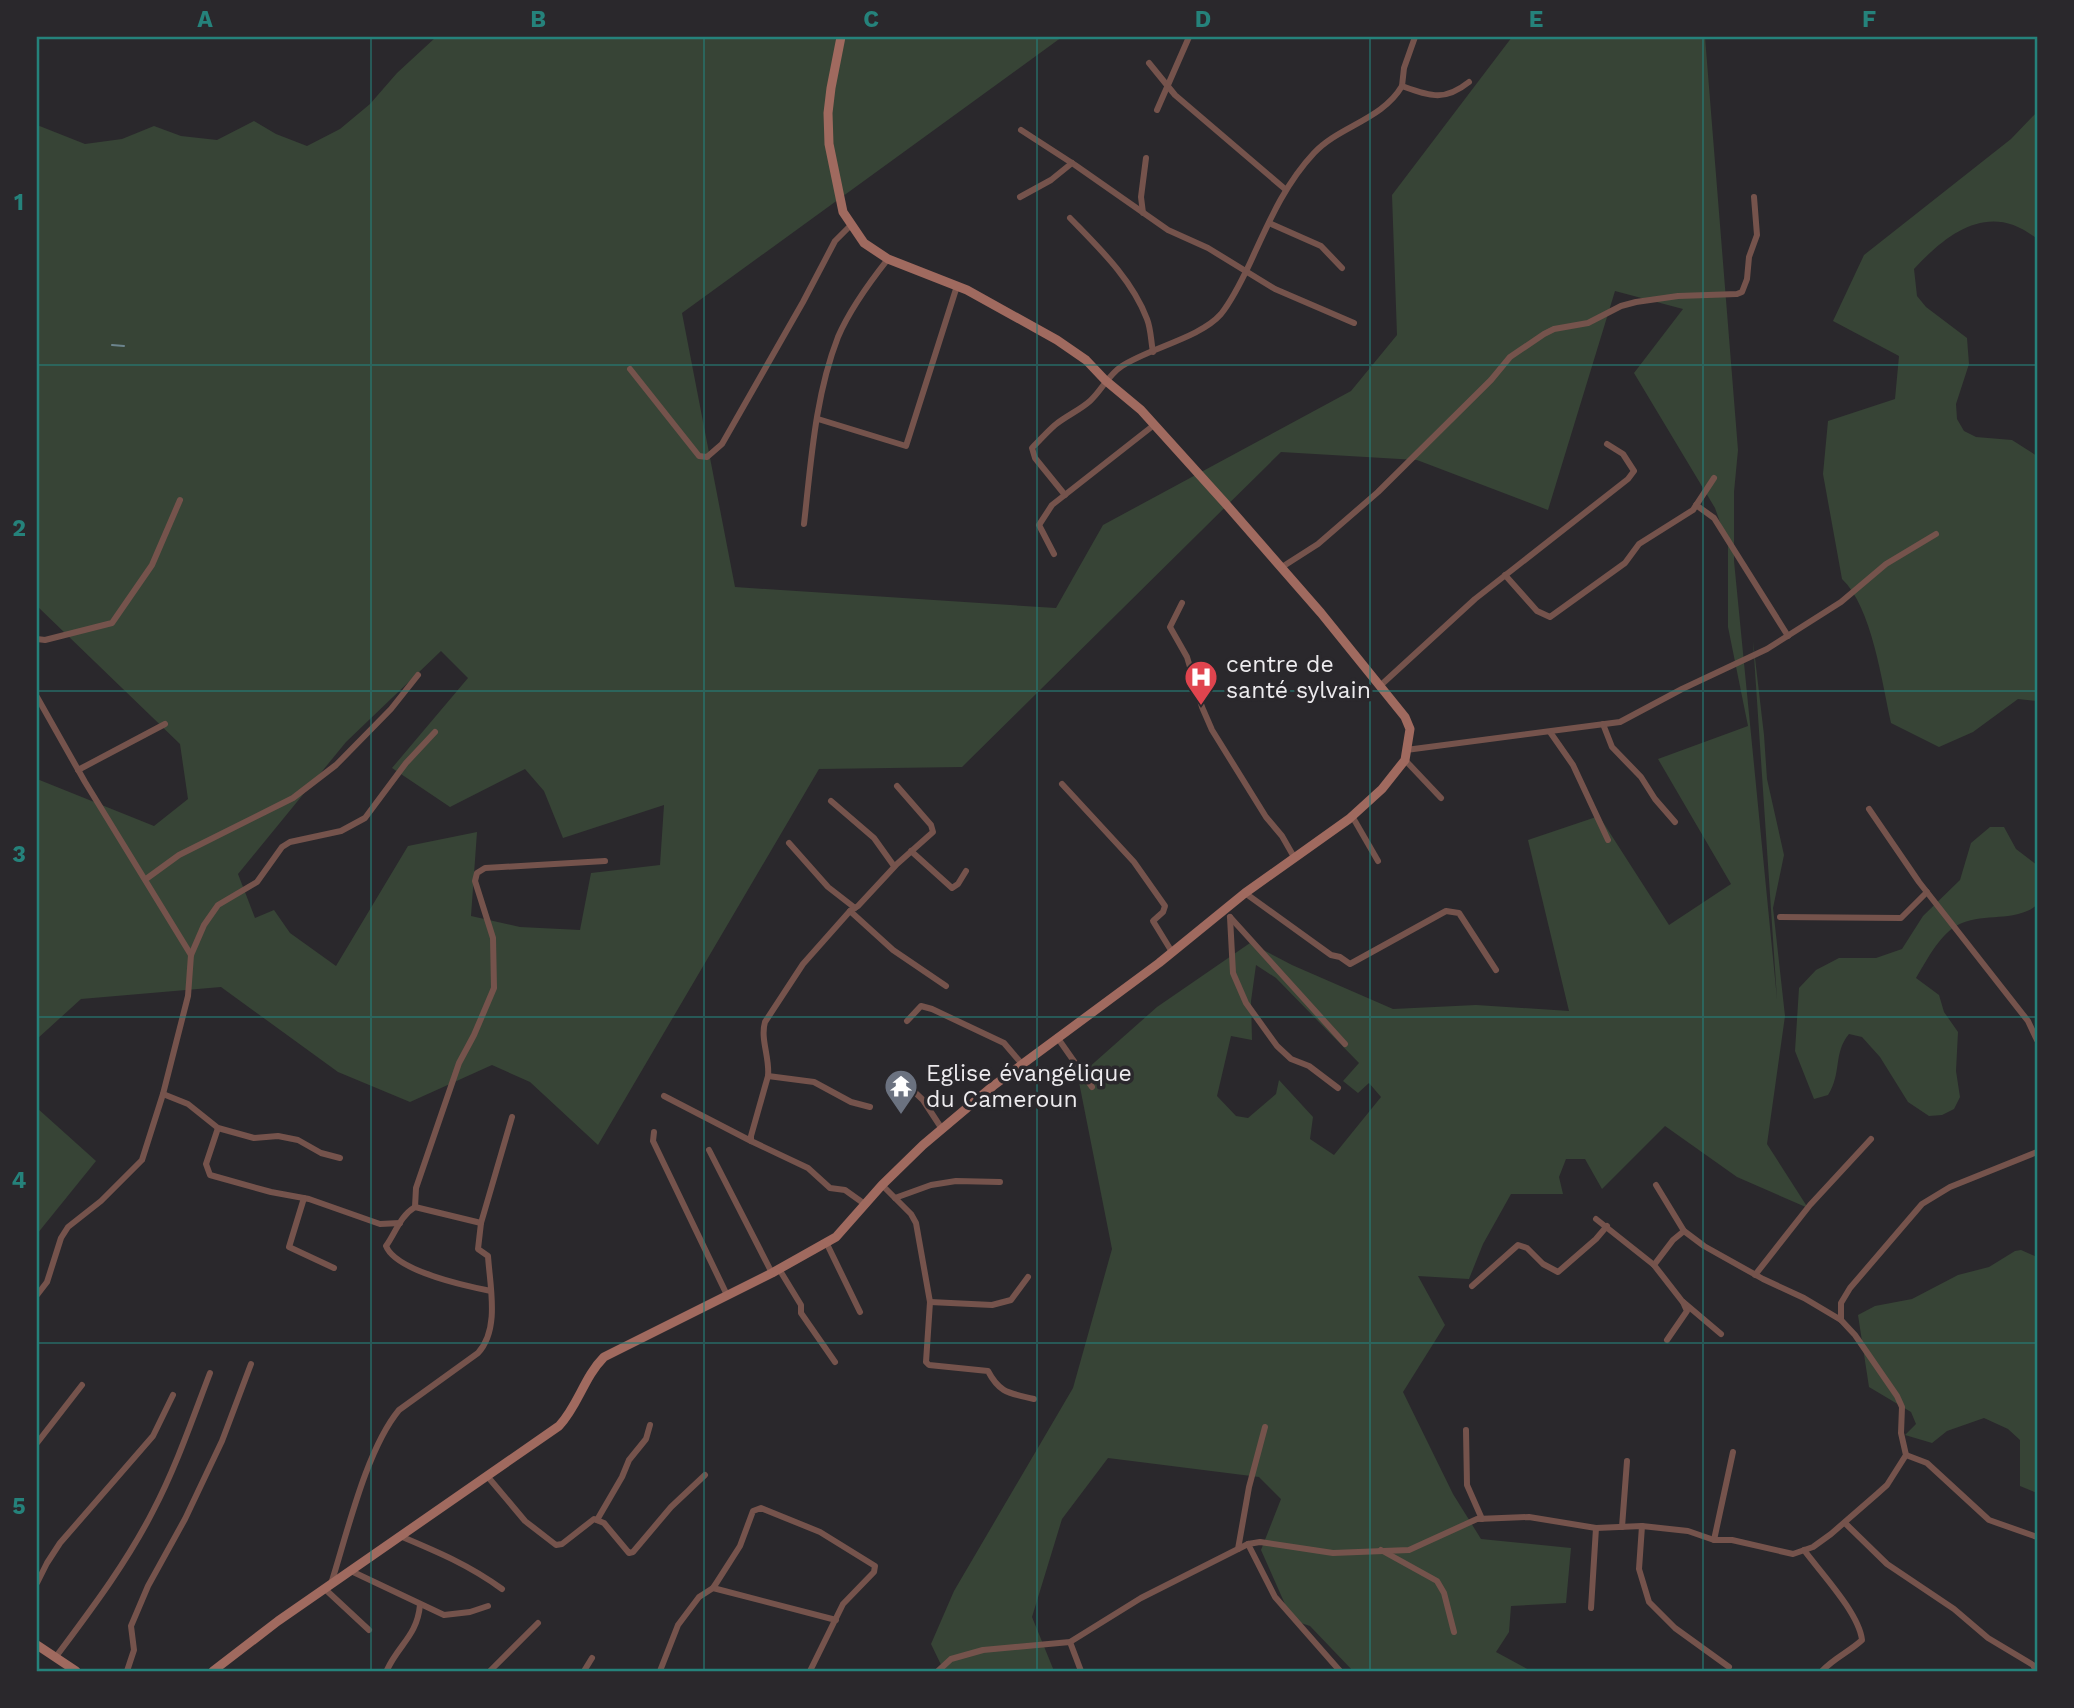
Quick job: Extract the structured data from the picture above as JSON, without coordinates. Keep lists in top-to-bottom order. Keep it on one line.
{"places":{"hospital":["centre de santé sylvain"],"temple":["Eglise évangélique du Cameroun"]},"grid":{"columns":["A","B","C","D","E","F"],"rows":["1","2","3","4","5"]}}
